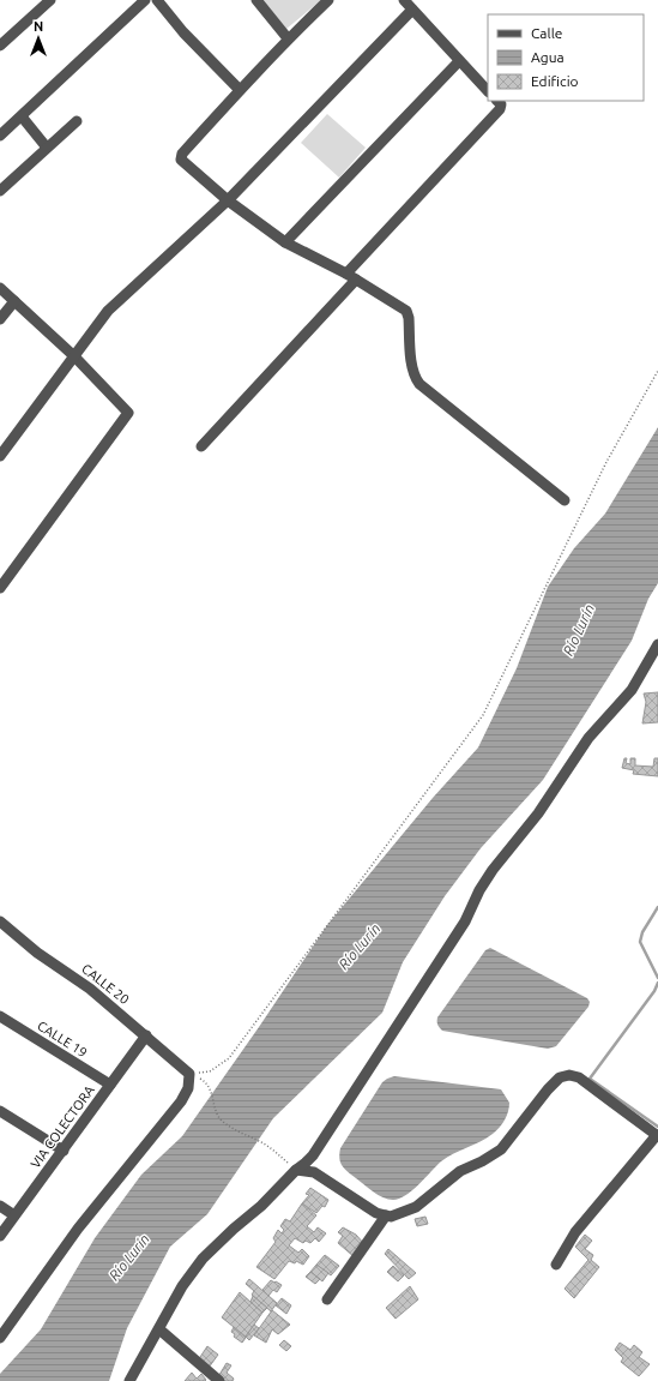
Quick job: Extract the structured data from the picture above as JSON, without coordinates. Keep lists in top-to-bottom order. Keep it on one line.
{"streets":{"street":["CALLE 20","CALLE 19","VIA COLECTORA"]},"crossings":[["CALLE 20","VIA COLECTORA"],["CALLE 19","VIA COLECTORA"]],"water":["Río Lurín"],"legend":["Calle","Agua","Edificio"],"north":"top"}
